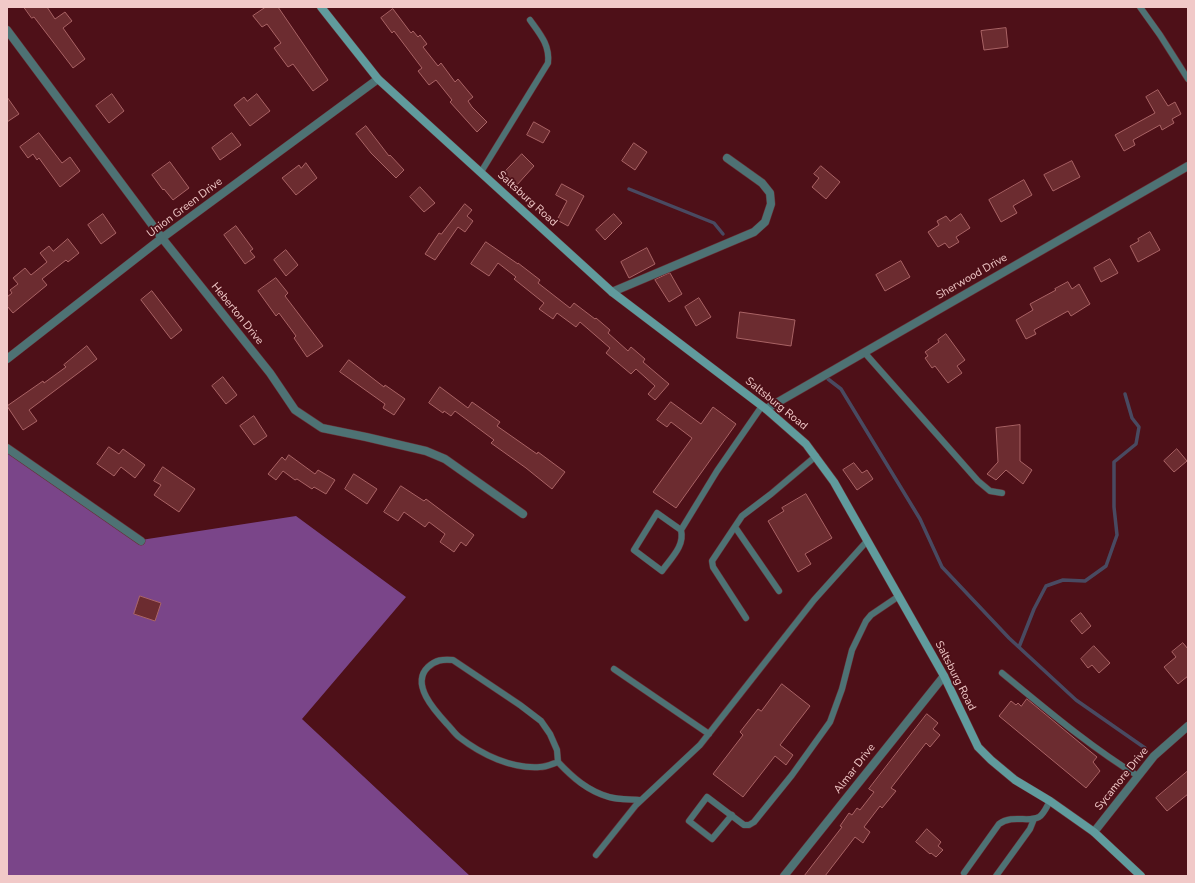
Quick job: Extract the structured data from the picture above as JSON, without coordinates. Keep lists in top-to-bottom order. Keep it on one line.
{"streets":{"main road":["Saltsburg Road"],"street":["Union Green Drive","Sherwood Drive","Heberton Drive","Almar Drive","Sycamore Drive"]},"crossings":[["Saltsburg Road","Union Green Drive"],["Saltsburg Road","Sherwood Drive"],["Saltsburg Road","Almar Drive"],["Saltsburg Road","Sycamore Drive"],["Union Green Drive","Heberton Drive"]]}
